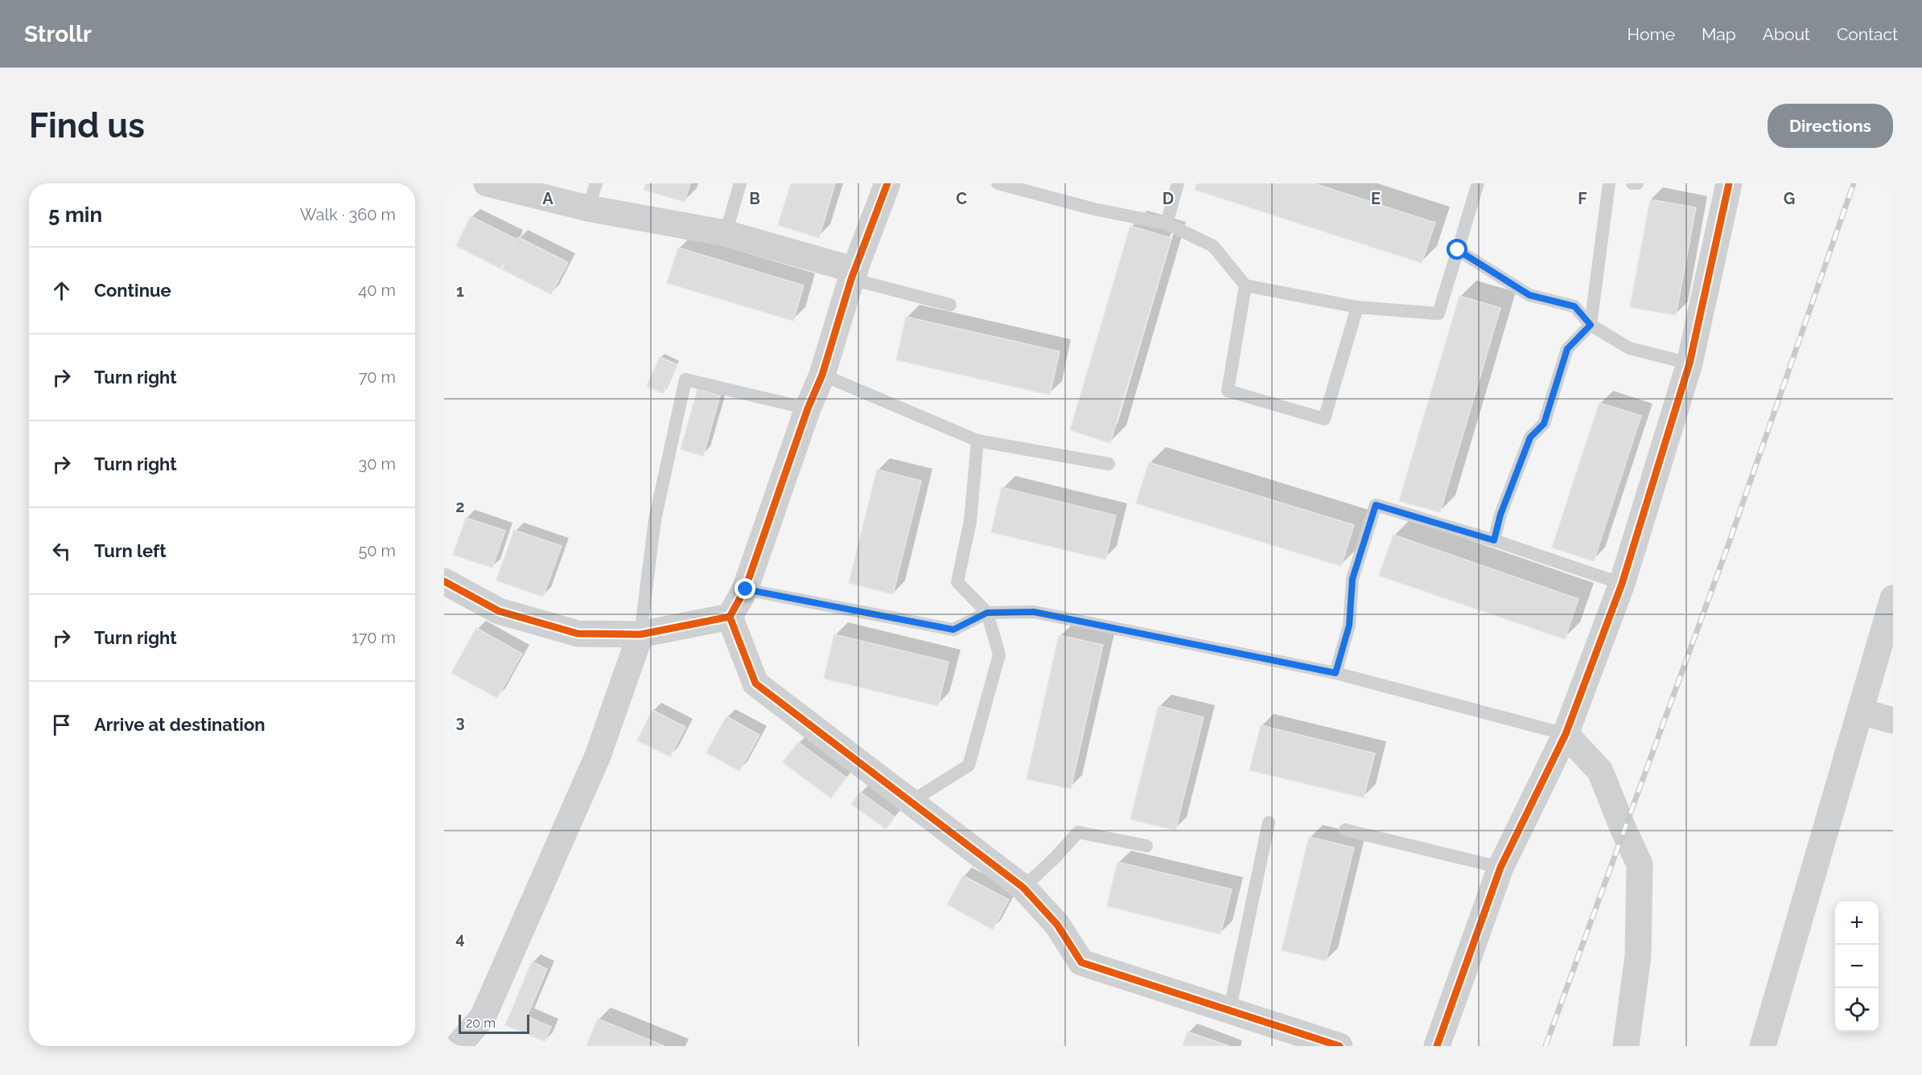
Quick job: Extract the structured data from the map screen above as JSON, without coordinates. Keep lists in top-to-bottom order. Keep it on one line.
{"scale_bar":"20 m","page":{"header":"Strollr","nav":["Home","Map","About","Contact"],"buttons":"Directions","title":"Find us","heading":["5 min","Walk · 360 m"],"list":[["Continue","40 m"],["Turn right","70 m"],["Turn right","30 m"],["Turn left","50 m"],["Turn right","170 m"],"Arrive at destination"],"map_buttons":["+","−"],"scale":"20 m"},"grid":{"columns":["A","B","C","D","E","F","G"],"rows":["1","2","3","4"]}}
